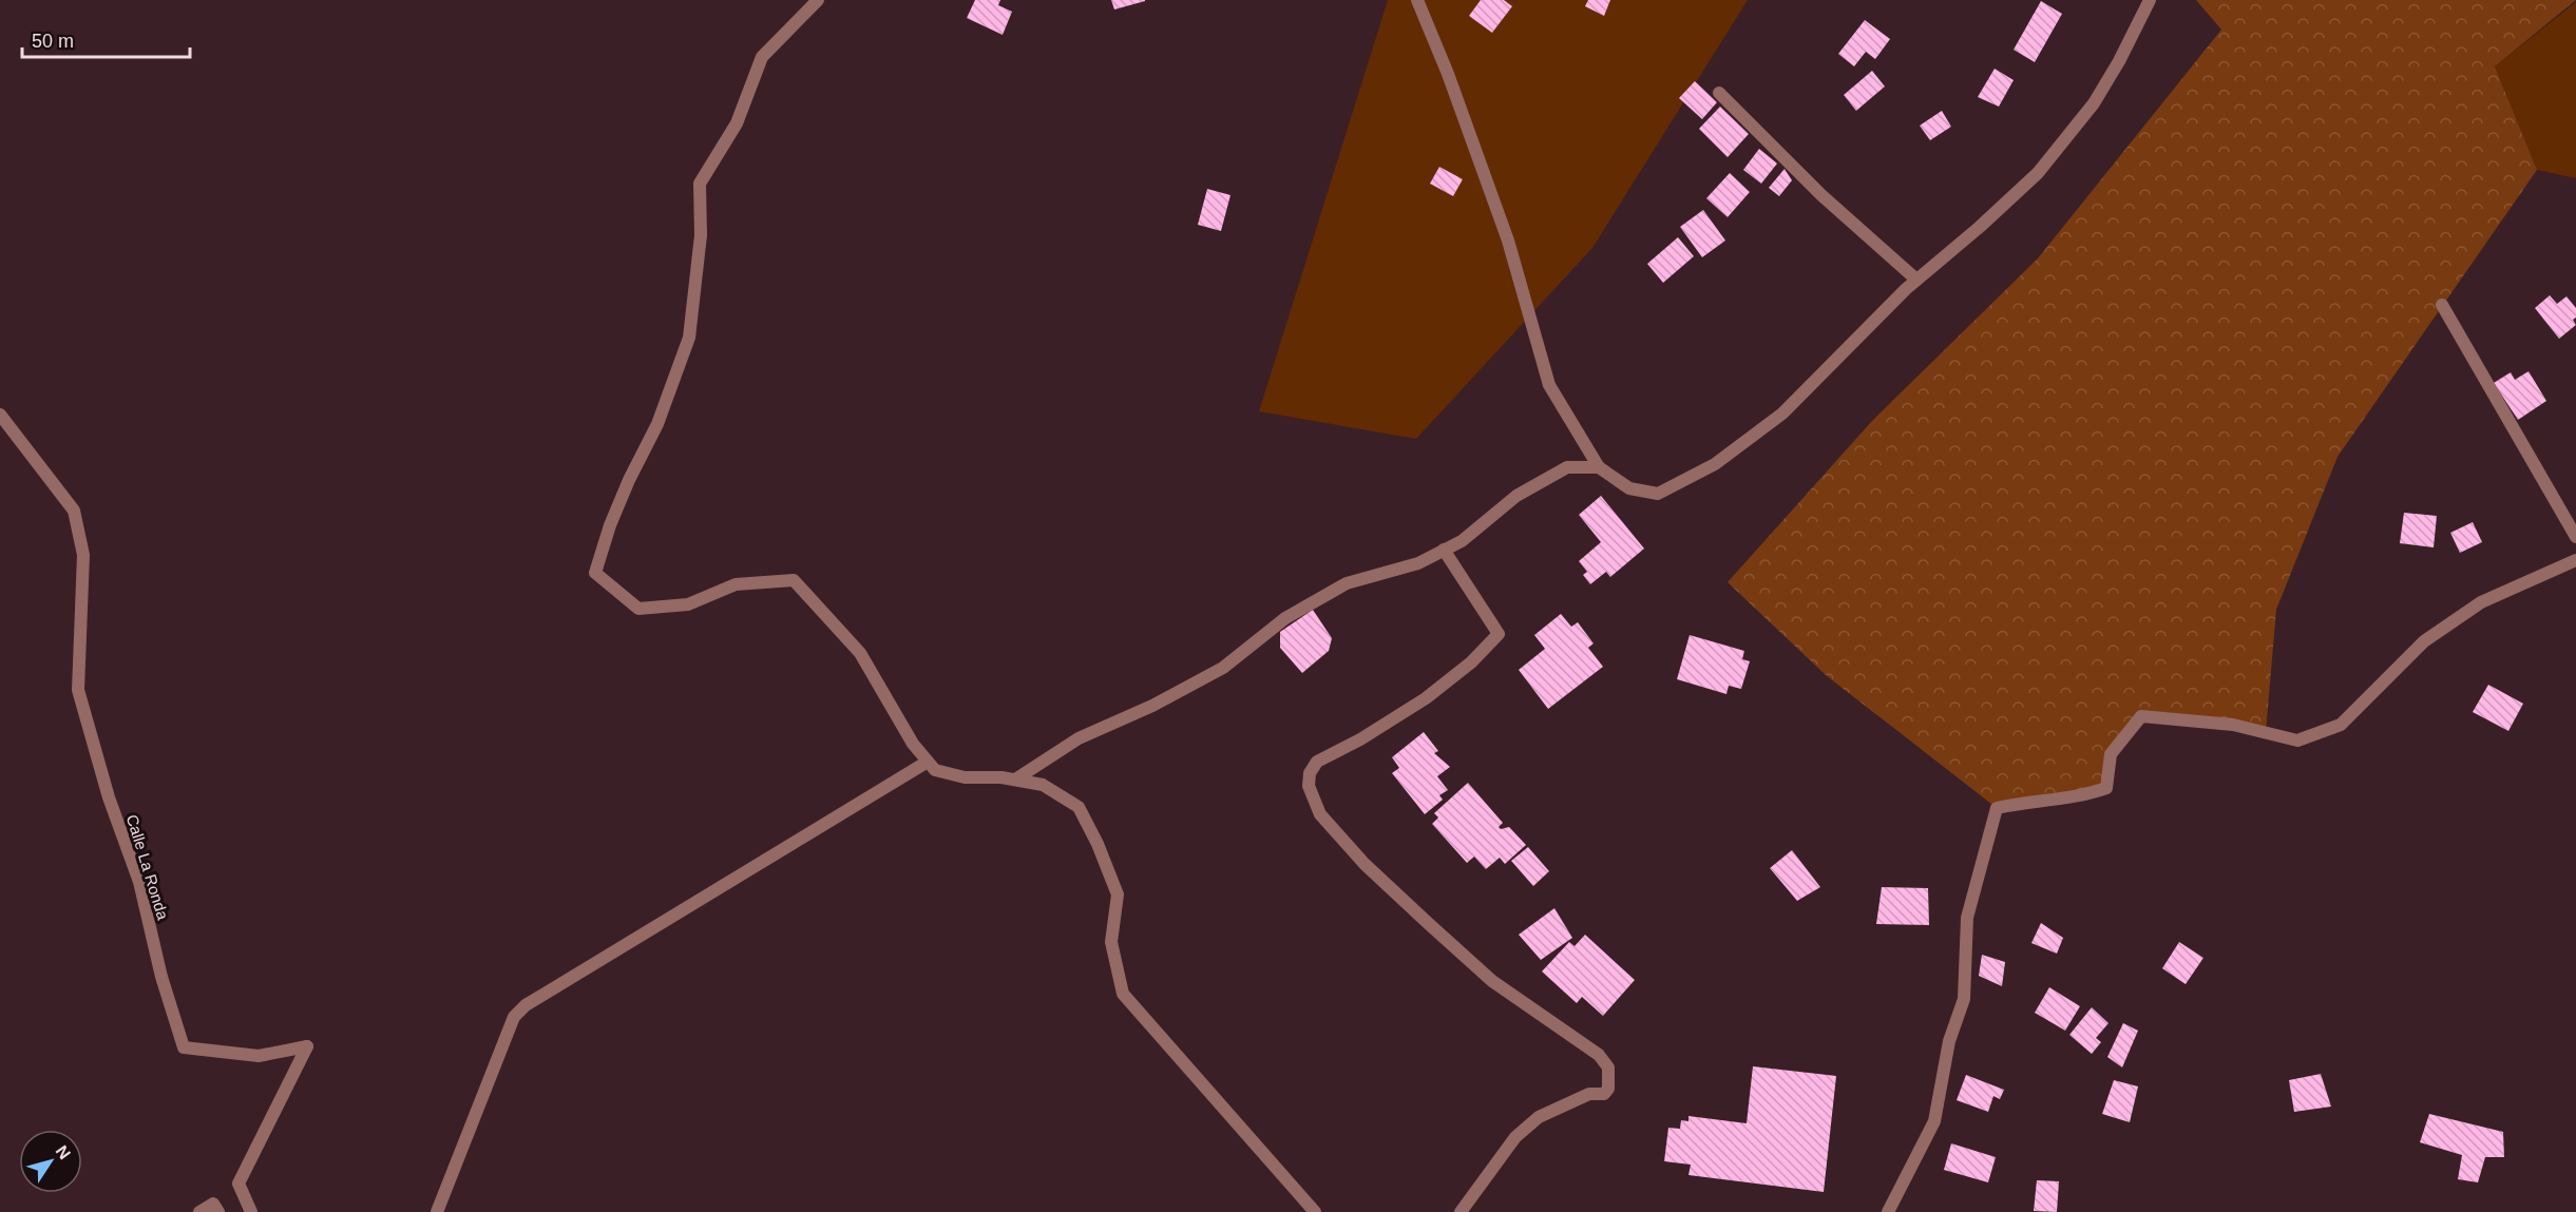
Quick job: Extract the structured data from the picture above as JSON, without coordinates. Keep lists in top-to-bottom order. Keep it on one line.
{"streets":{"street":["Calle La Ronda"]},"scale_bar":"50 m","north":"top right"}
